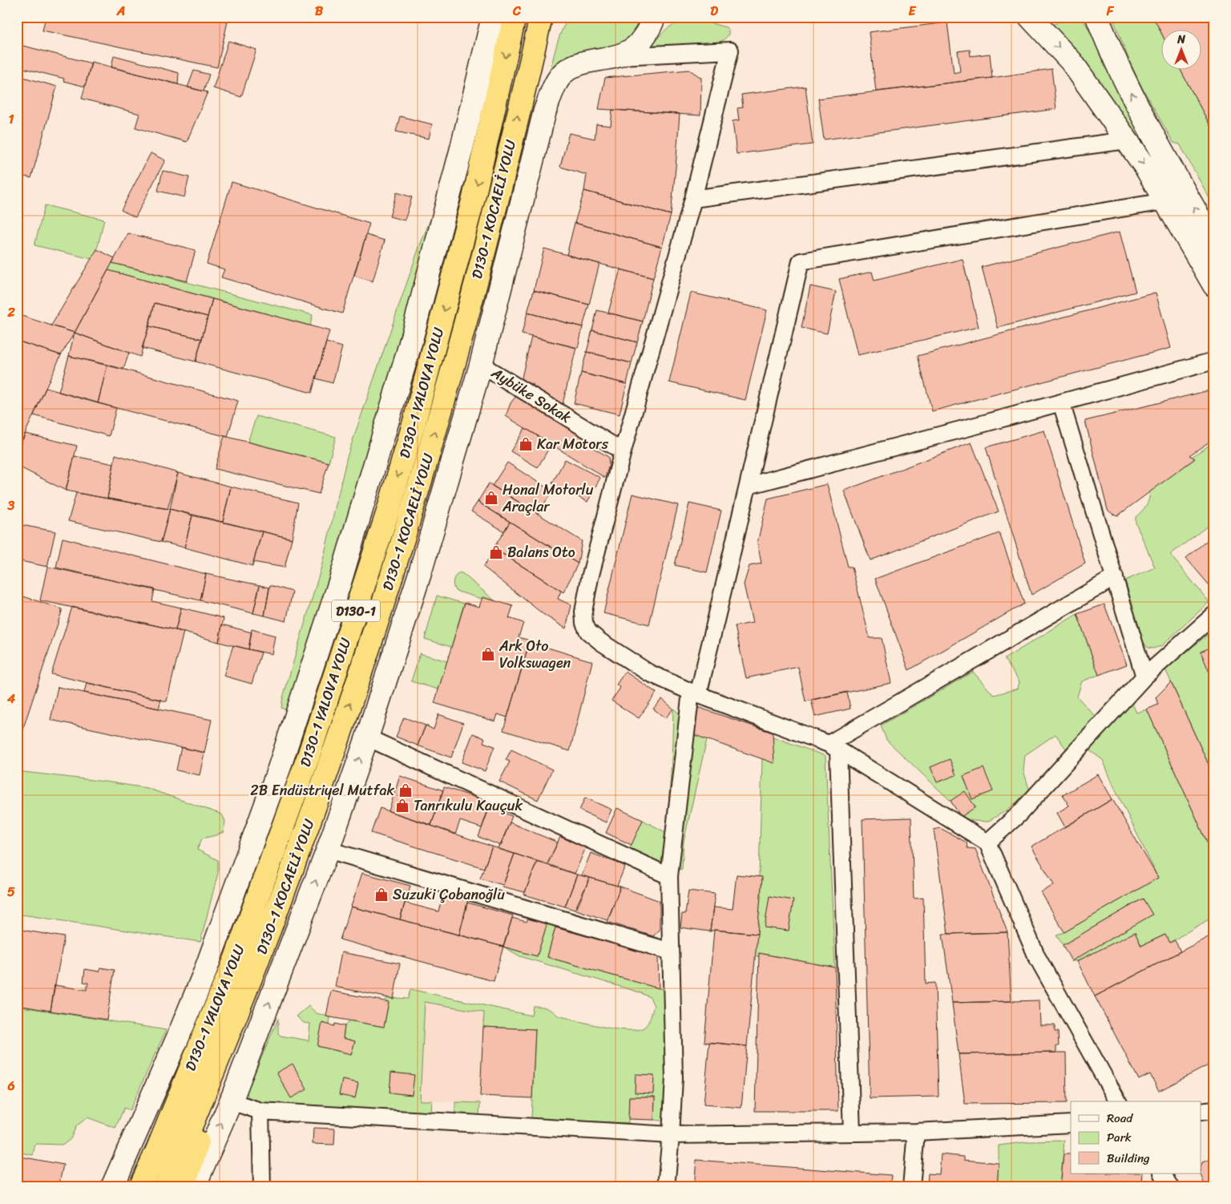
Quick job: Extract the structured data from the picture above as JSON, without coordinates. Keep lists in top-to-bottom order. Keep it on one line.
{"streets":{"highway":["D130-1 KOCAELİ YOLU","D130-1 YALOVA YOLU","D130-1"],"street":["Aybüke Sokak"]},"crossings":[["D130-1 KOCAELİ YOLU","D130-1"]],"one_way":["D130-1 KOCAELİ YOLU","D130-1 YALOVA YOLU"],"places":{"shop":["Kar Motors","Honal Motorlu Araçlar","Balans Oto","Ark Oto Volkswagen","2B Endüstriyel Mutfak","Tanrıkulu Kauçuk","Suzuki Çobanoğlu"]},"legend":["Road","Park","Building"],"north":"top","grid":{"columns":["A","B","C","D","E","F"],"rows":["1","2","3","4","5","6"]}}
